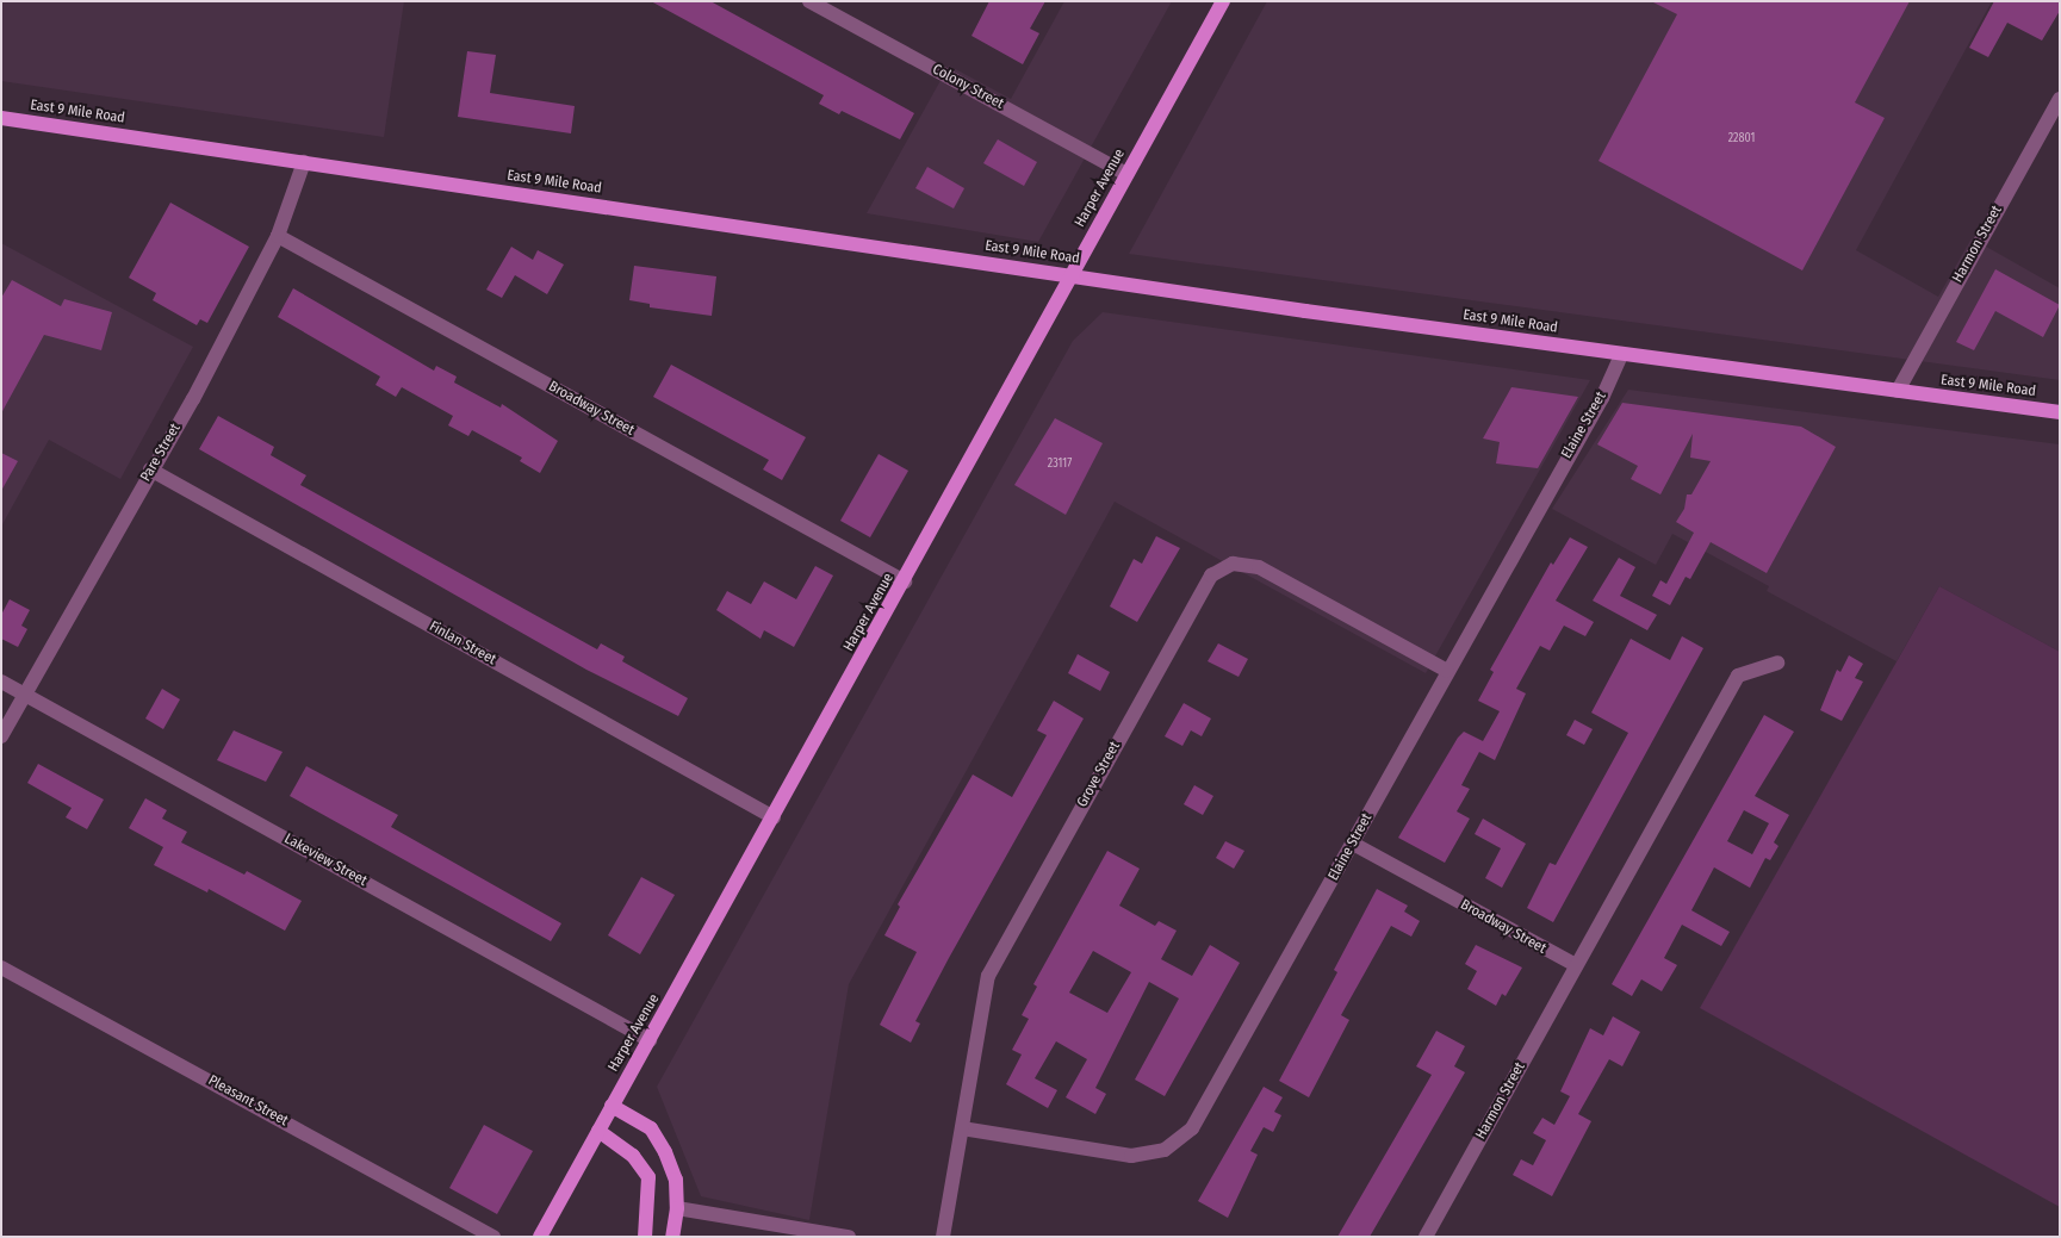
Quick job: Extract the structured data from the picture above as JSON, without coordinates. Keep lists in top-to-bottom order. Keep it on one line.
{"streets":{"main road":["East 9 Mile Road","Harper Avenue"],"street":["Colony Street","Harmon Street","Broadway Street","Elaine Street","Pare Street","Finlan Street","Grove Street","Lakeview Street","Pleasant Street"]},"crossings":[["Colony Street","Harper Avenue"],["East 9 Mile Road","Harper Avenue"],["East 9 Mile Road","Harmon Street"],["East 9 Mile Road","Elaine Street"],["East 9 Mile Road","Pare Street"],["Harper Avenue","Broadway Street"],["Harper Avenue","Finlan Street"],["Harper Avenue","Lakeview Street"],["Harmon Street","Broadway Street"],["Broadway Street","Elaine Street"],["Broadway Street","Pare Street"],["Elaine Street","Grove Street"],["Pare Street","Finlan Street"],["Pare Street","Lakeview Street"]],"house_numbers":["22801","23117"]}
